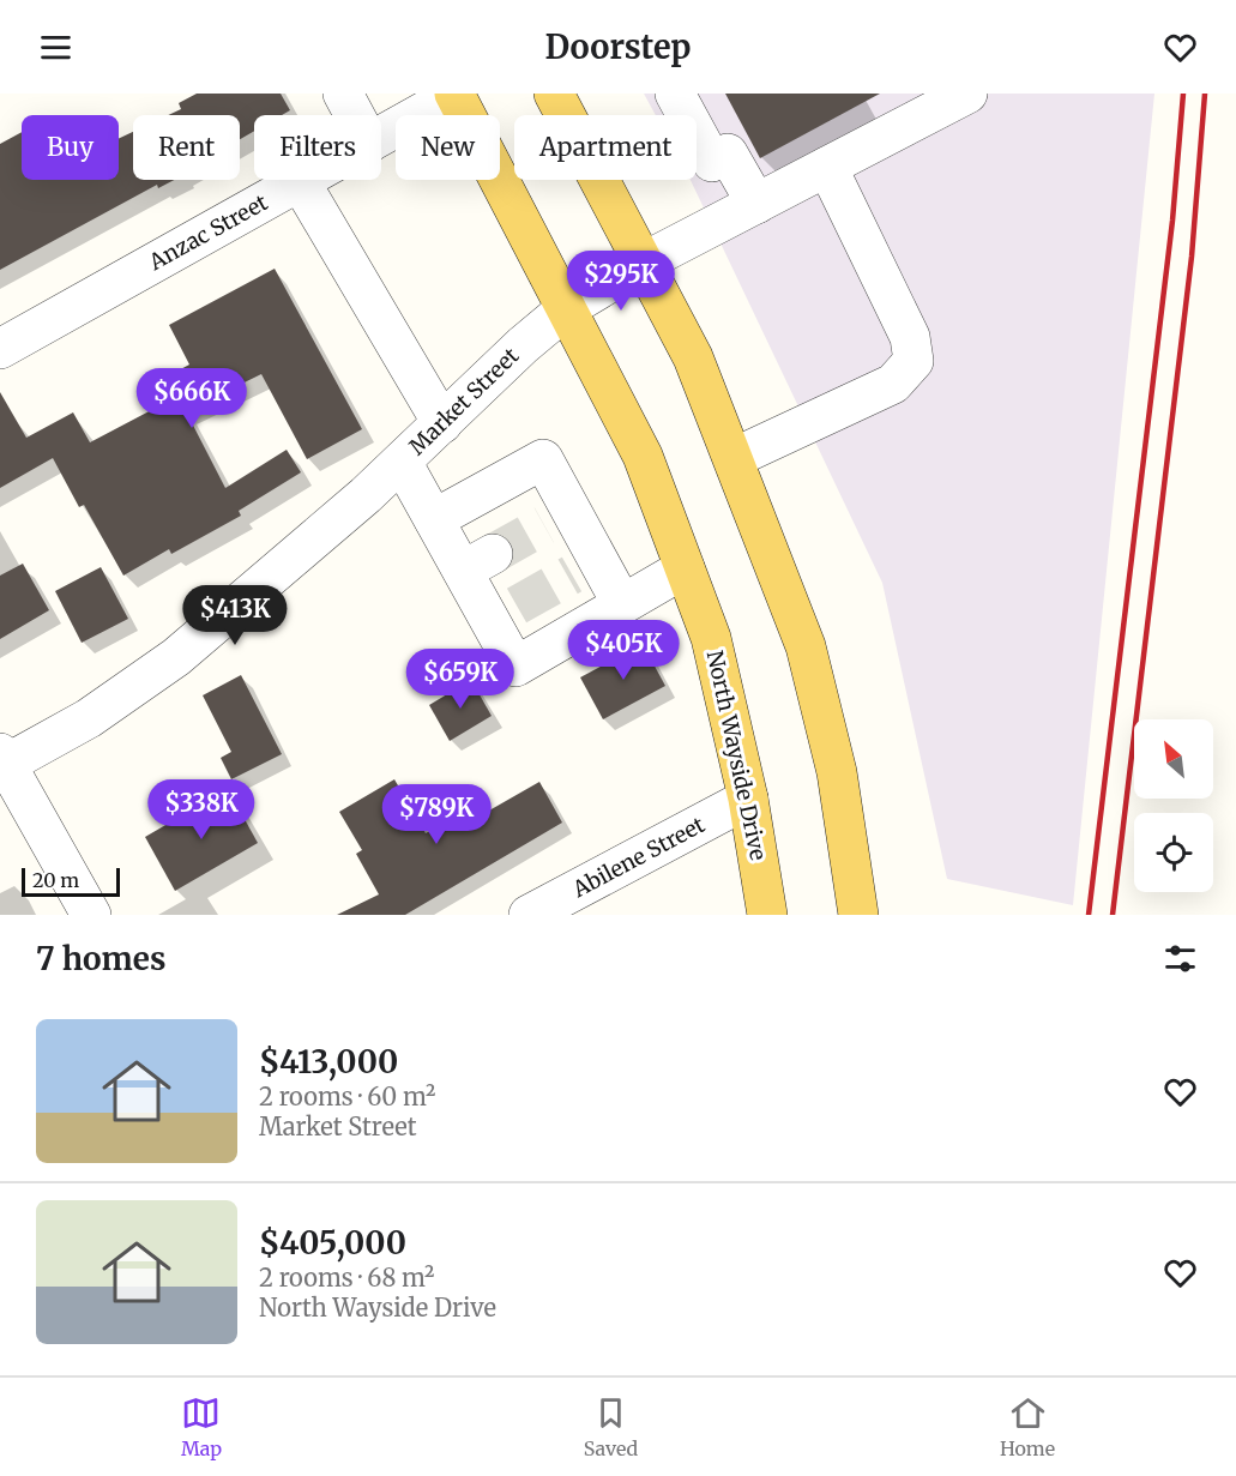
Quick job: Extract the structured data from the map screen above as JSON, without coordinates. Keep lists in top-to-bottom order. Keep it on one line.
{"streets":{"main road":["North Wayside Drive"],"street":["Anzac Street","Market Street","Abilene Street"]},"crossings":[["Anzac Street","North Wayside Drive"],["Market Street","North Wayside Drive"],["North Wayside Drive","Abilene Street"]],"scale_bar":"20 m","north":"top left","page":{"header":"Doorstep","chip":["Buy","Rent","Filters","New","Apartment"],"price":["$295K","$666K","$413K","$405K","$659K","$338K","$789K"],"scale":"20 m","heading":"7 homes","list":[{"name":"$413,000","note":"2 rooms · 60 m² · Market Street"},{"name":"$405,000","note":"2 rooms · 68 m² · North Wayside Drive"}],"tabs":["Map","Saved","Home"]}}
